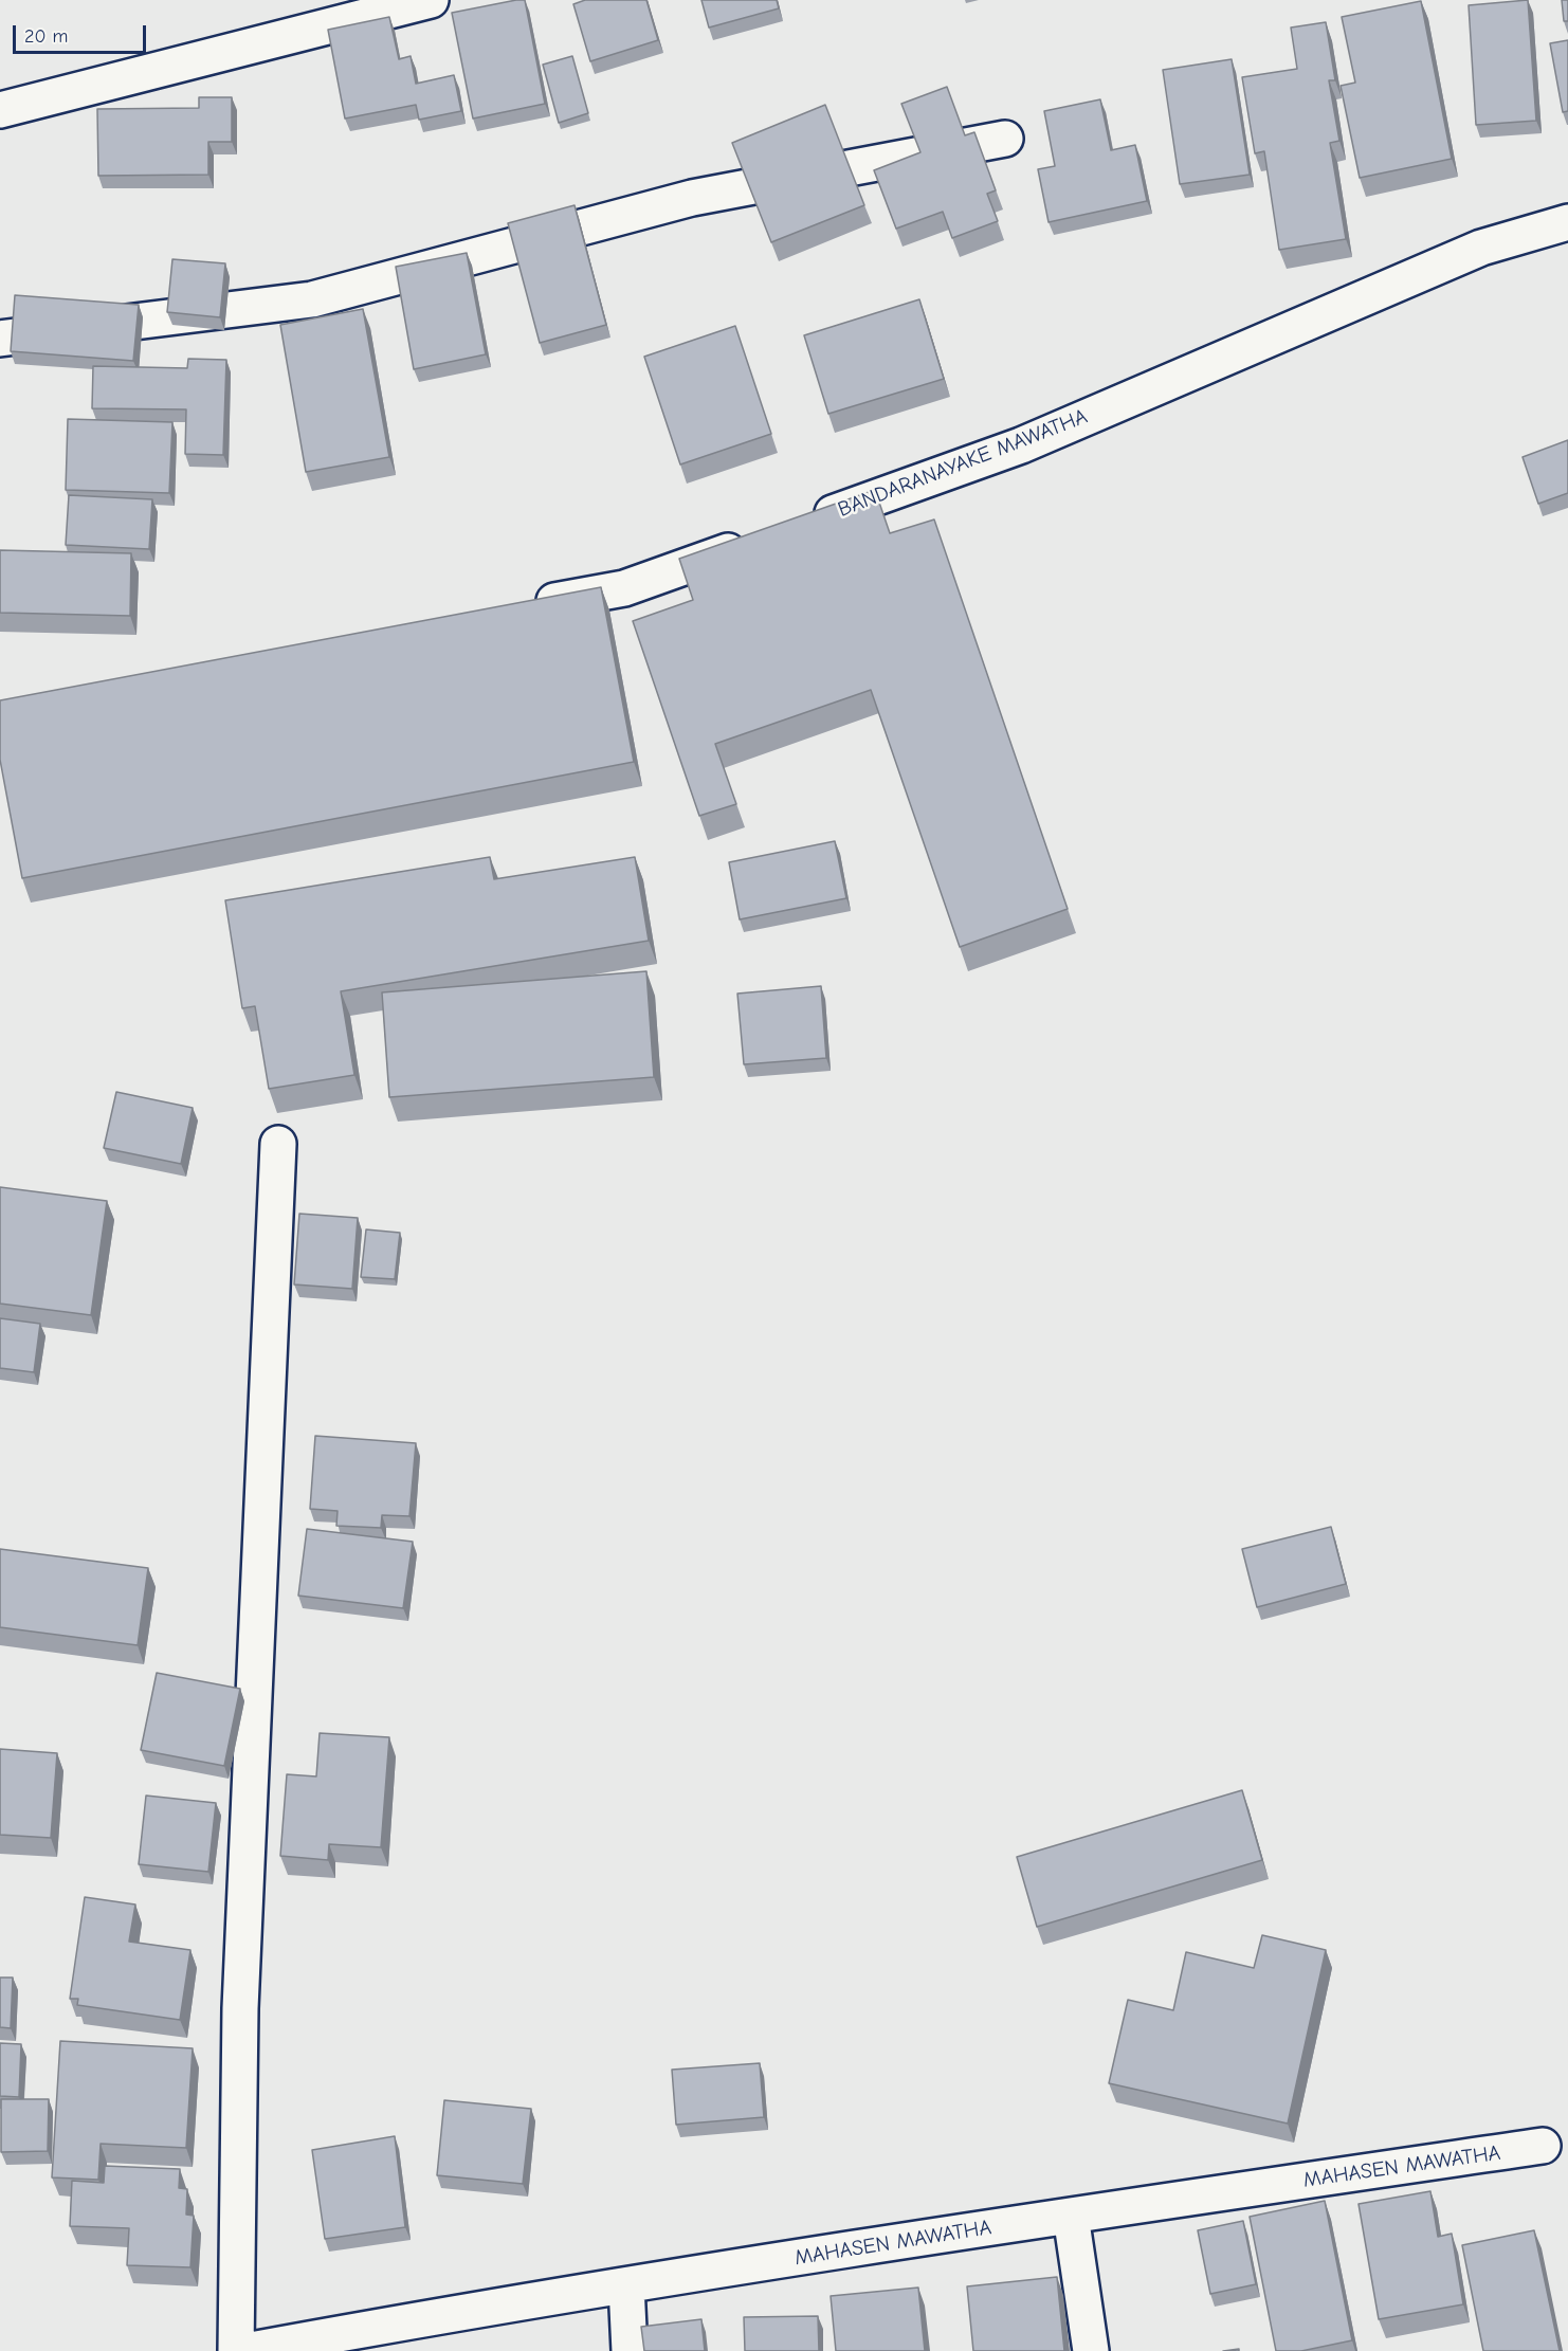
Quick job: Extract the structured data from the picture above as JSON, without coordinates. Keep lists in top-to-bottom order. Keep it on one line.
{"streets":{"street":["BANDARANAYAKE MAWATHA","MAHASEN MAWATHA"]},"scale_bar":"20 m"}
